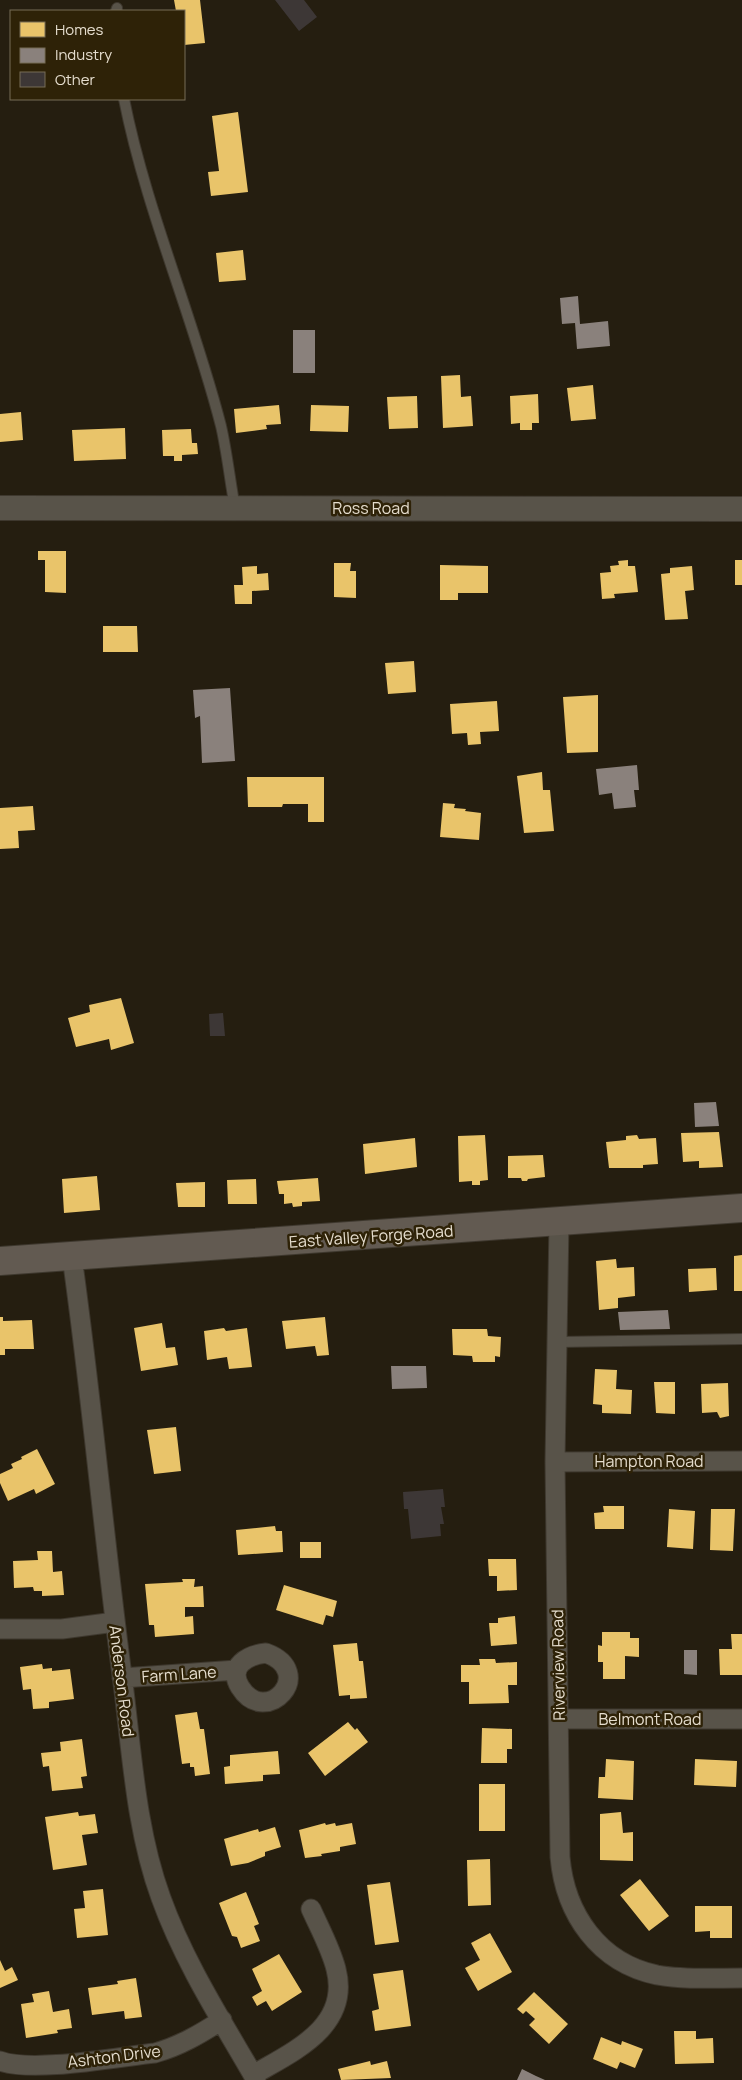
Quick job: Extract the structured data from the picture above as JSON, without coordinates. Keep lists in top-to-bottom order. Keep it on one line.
{"streets":{"main road":["East Valley Forge Road"],"street":["Ross Road","Hampton Road","Riverview Road","Farm Lane","Anderson Road","Belmont Road","Ashton Drive"]},"crossings":[["East Valley Forge Road","Riverview Road"],["East Valley Forge Road","Anderson Road"],["Hampton Road","Riverview Road"],["Riverview Road","Belmont Road"],["Farm Lane","Anderson Road"],["Anderson Road","Ashton Drive"]],"legend":["Homes","Industry","Other"]}
